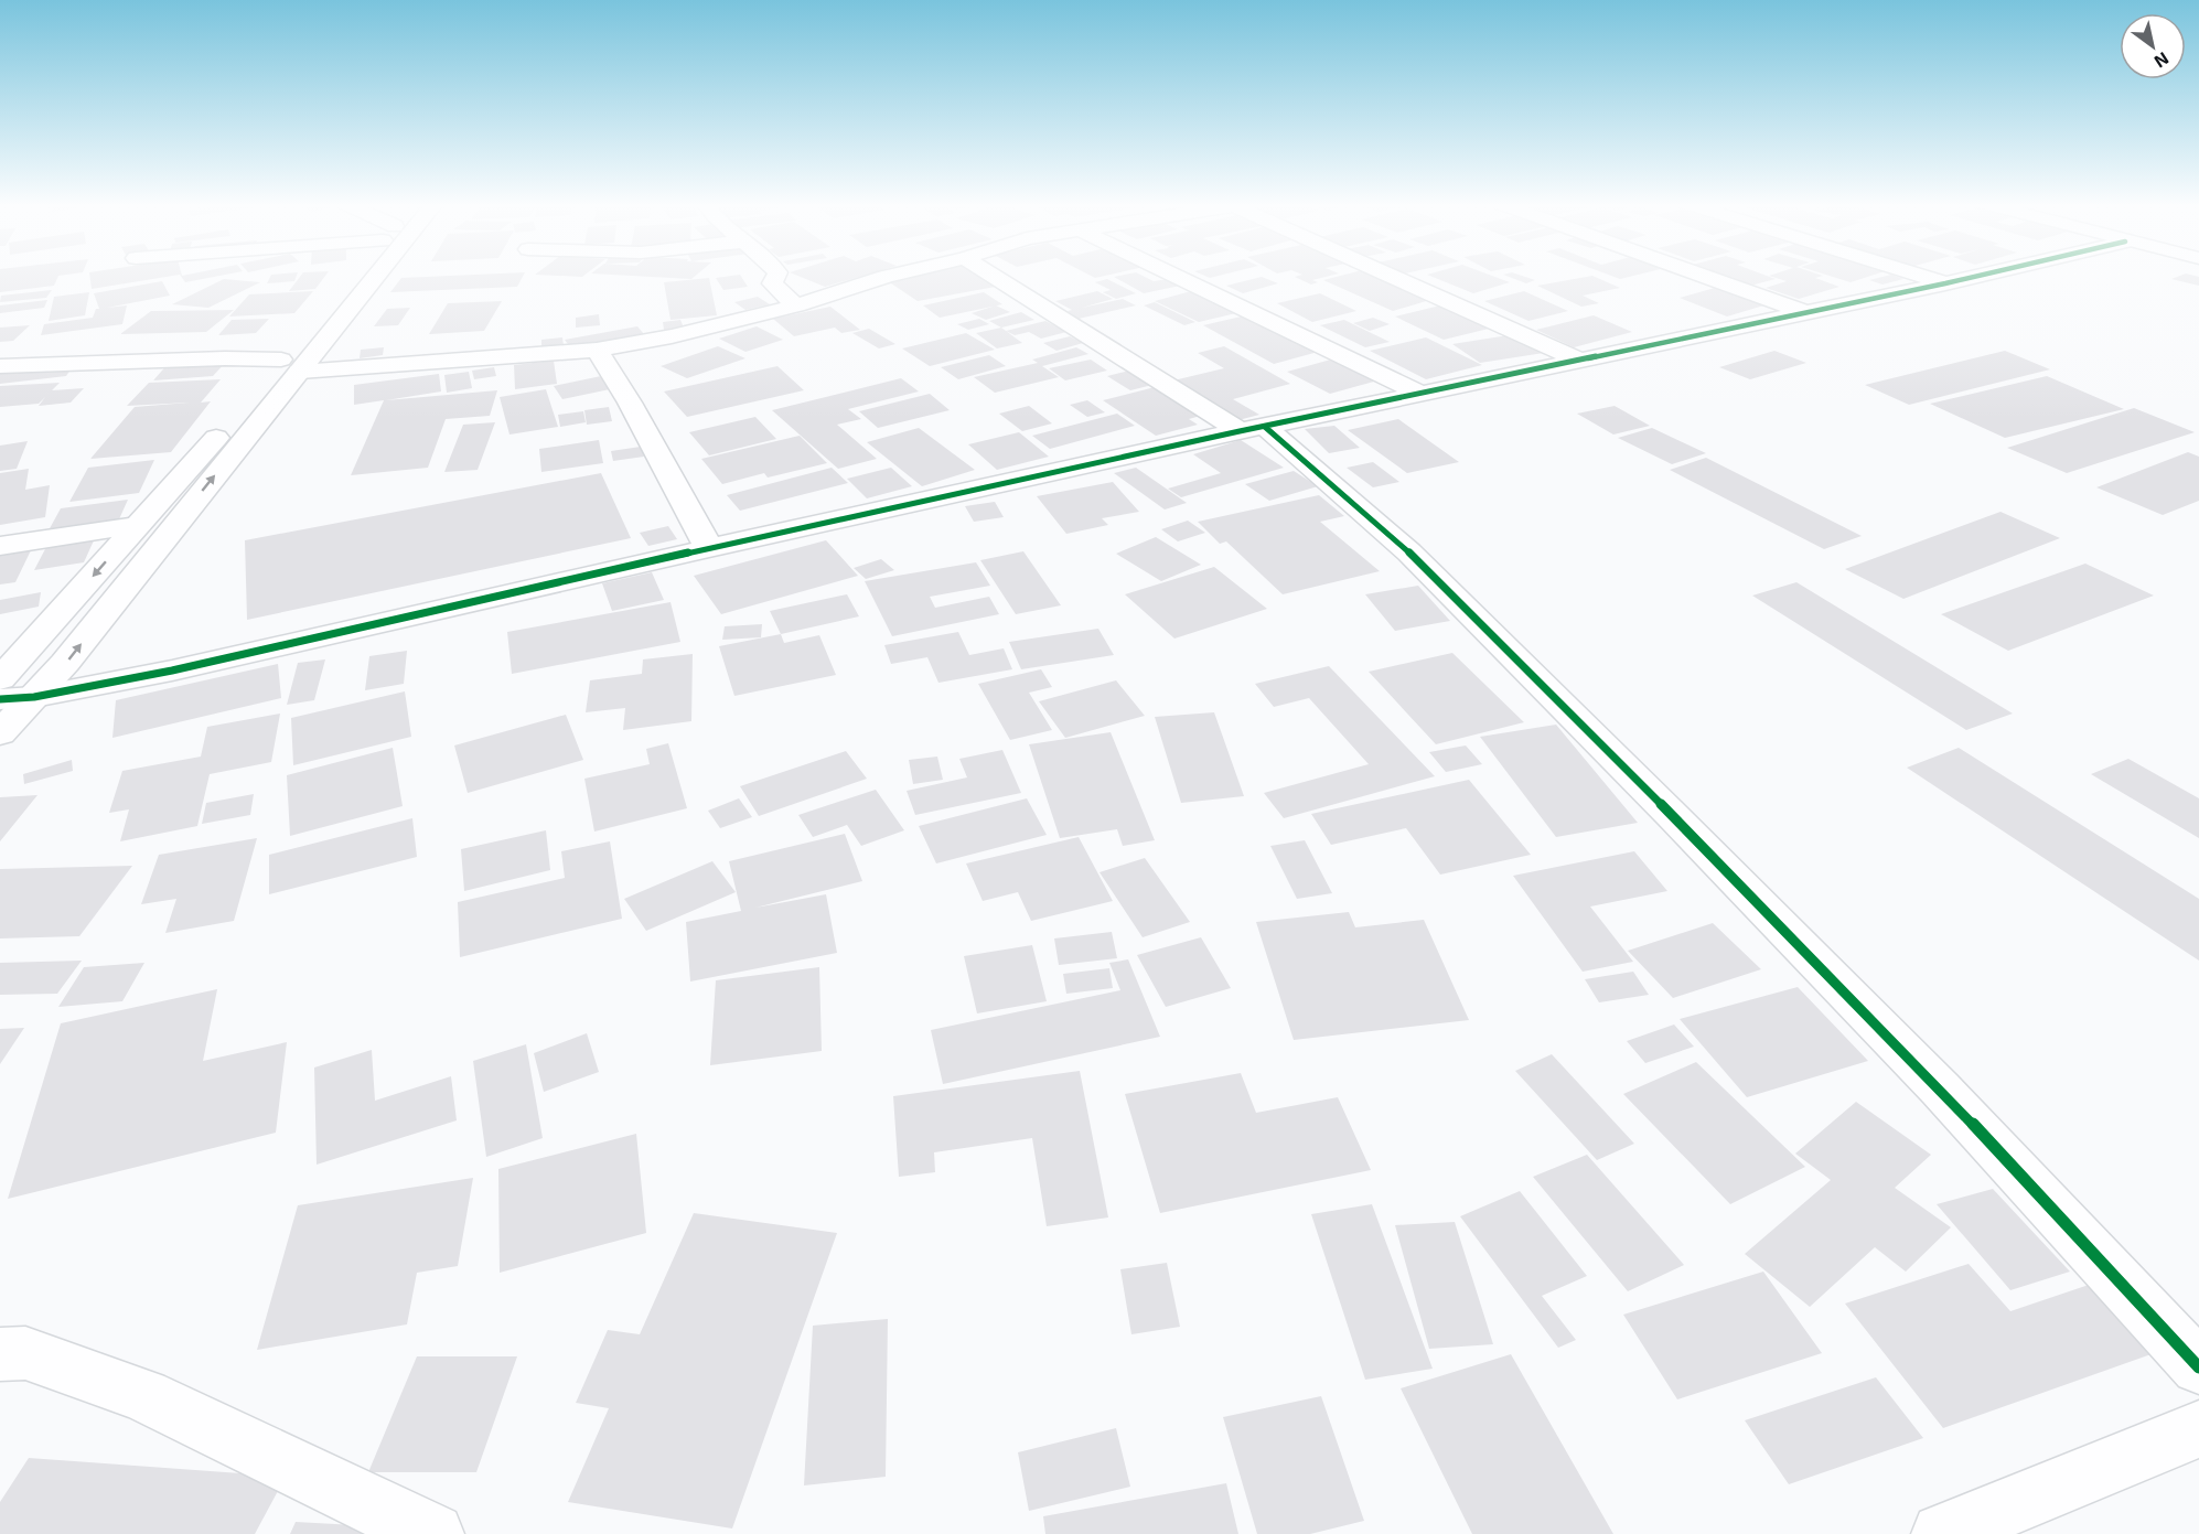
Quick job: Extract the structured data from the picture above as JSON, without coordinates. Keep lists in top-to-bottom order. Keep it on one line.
{"north":"bottom right"}
